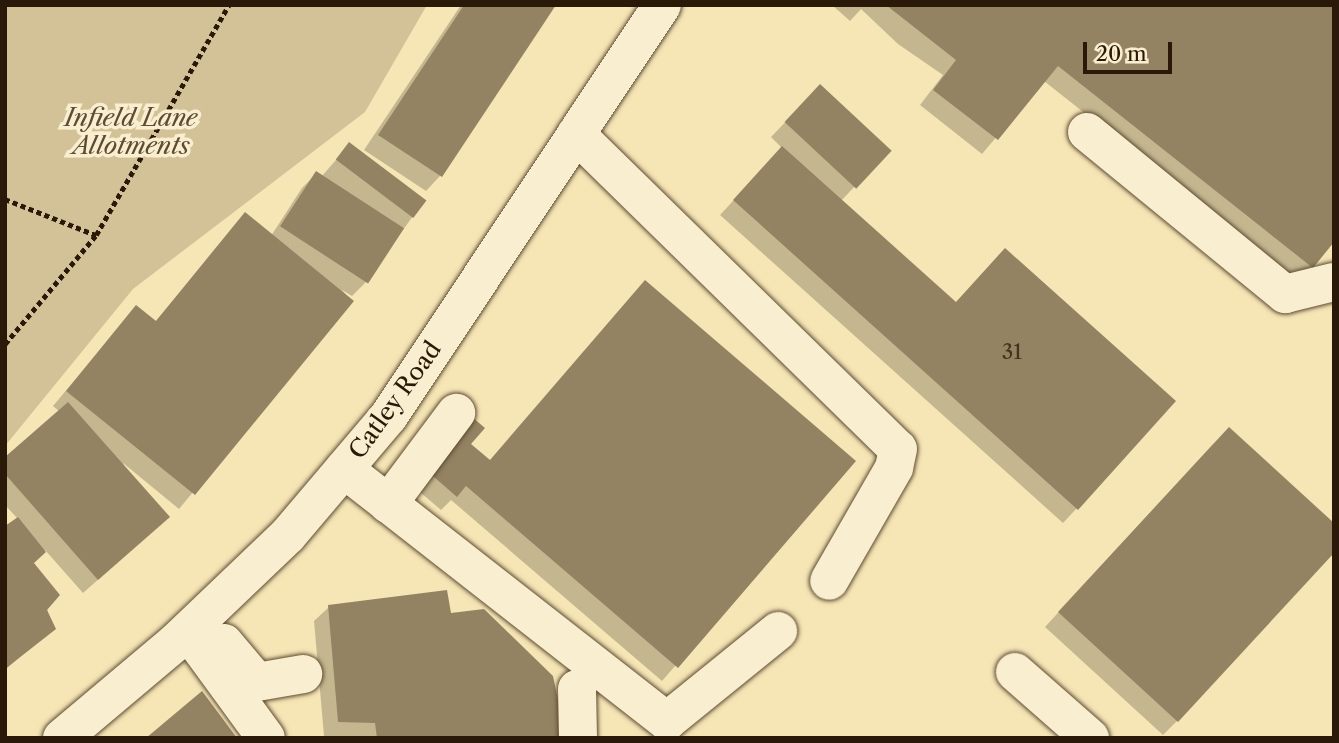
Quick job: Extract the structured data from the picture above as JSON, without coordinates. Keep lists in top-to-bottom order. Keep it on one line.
{"streets":{"street":["Catley Road"]},"parks":["Infield Lane Allotments"],"house_numbers":["31"],"scale_bar":"20 m"}
